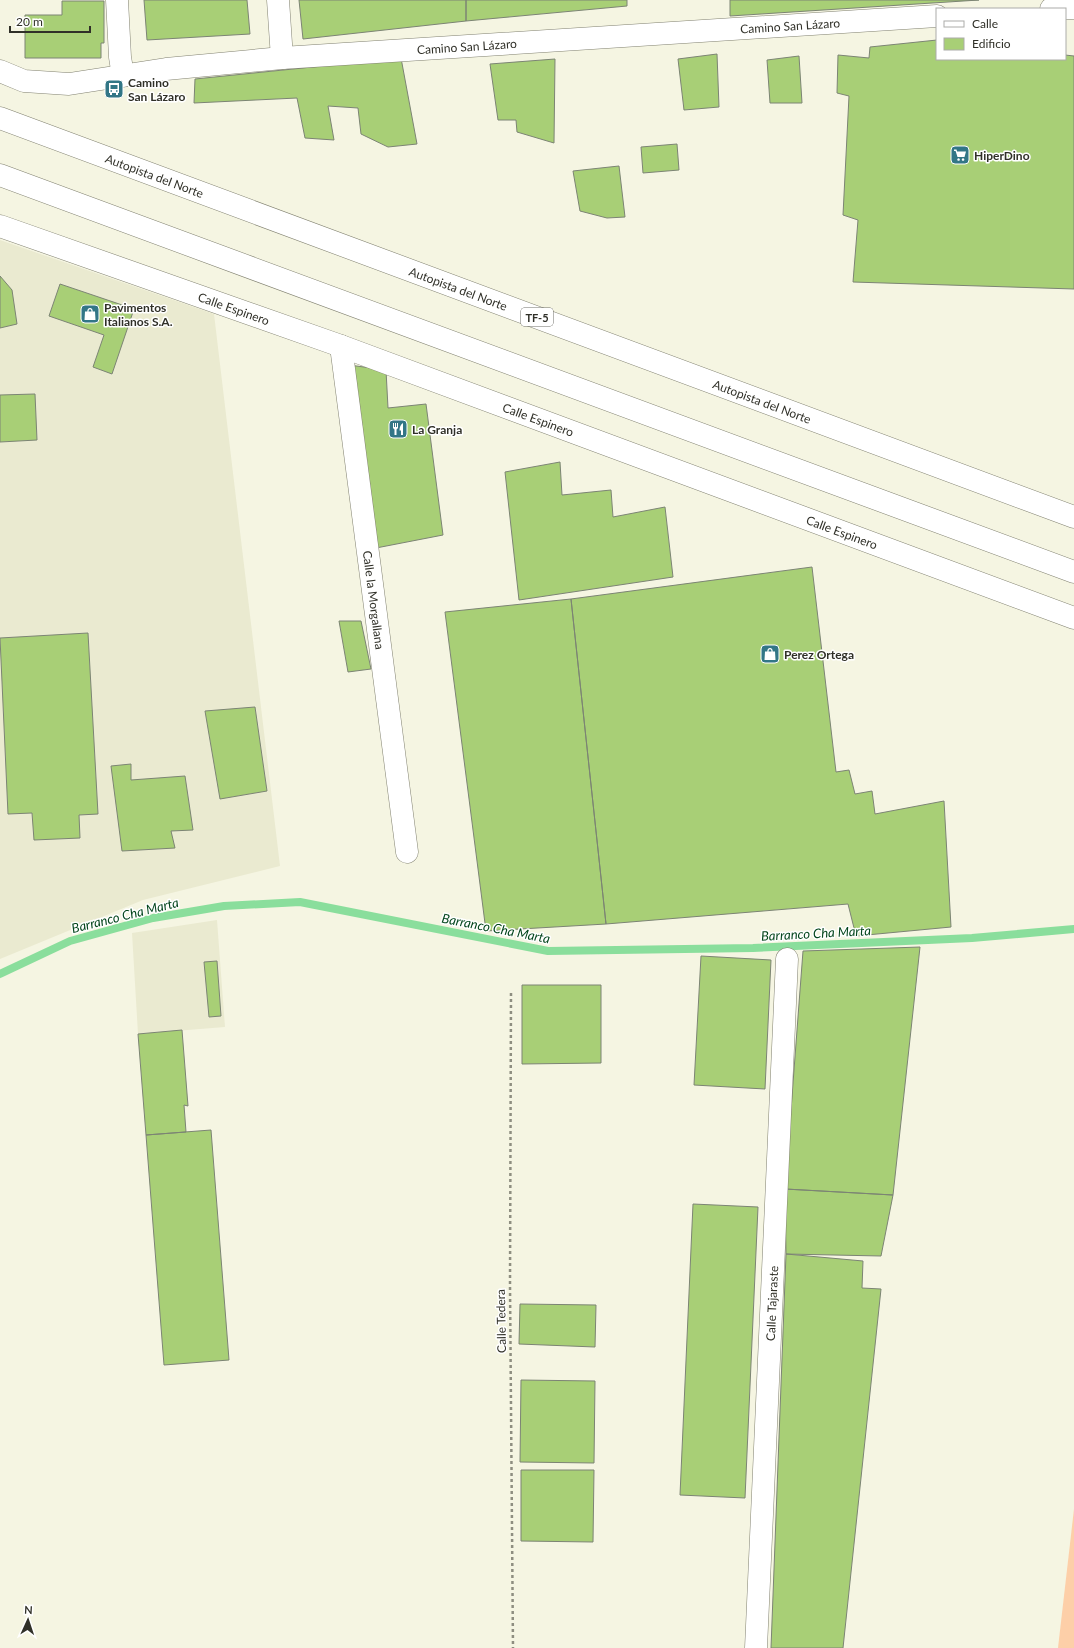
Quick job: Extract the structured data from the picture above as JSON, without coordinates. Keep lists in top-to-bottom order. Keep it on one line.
{"streets":{"main road":["Camino San Lázaro","Autopista del Norte","Calle Espinero","TF-5","Calle la Morgallana","Calle Tajaraste"],"path":["Calle Tedera"]},"crossings":[["Calle Espinero","Calle la Morgallana"]],"water":["Barranco Cha Marta"],"places":{"bus stop":["Camino San Lázaro"],"supermarket":["HiperDino"],"shop":["Pavimentos Italianos S.A.","Perez Ortega"],"restaurant":["La Granja"]},"legend":["Calle","Edificio"],"scale_bar":"20 m","north":"top"}
